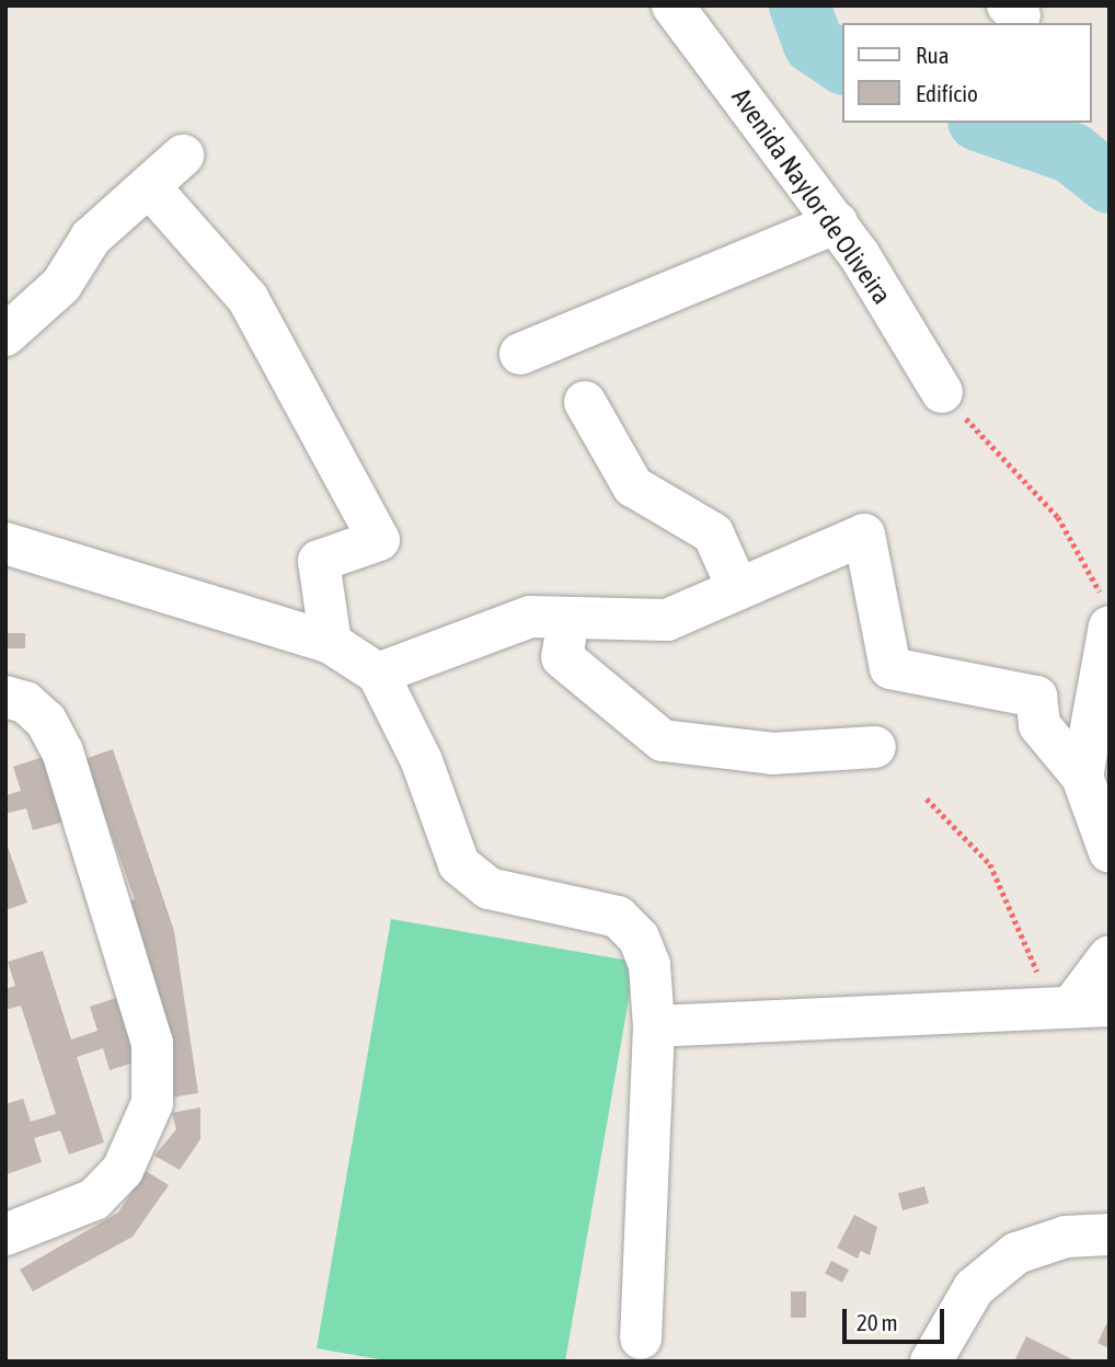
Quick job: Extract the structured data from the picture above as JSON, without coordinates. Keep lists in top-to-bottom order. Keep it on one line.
{"streets":{"street":["Avenida Naylor de Oliveira"]},"legend":["Rua","Edifício"],"scale_bar":"20 m"}
